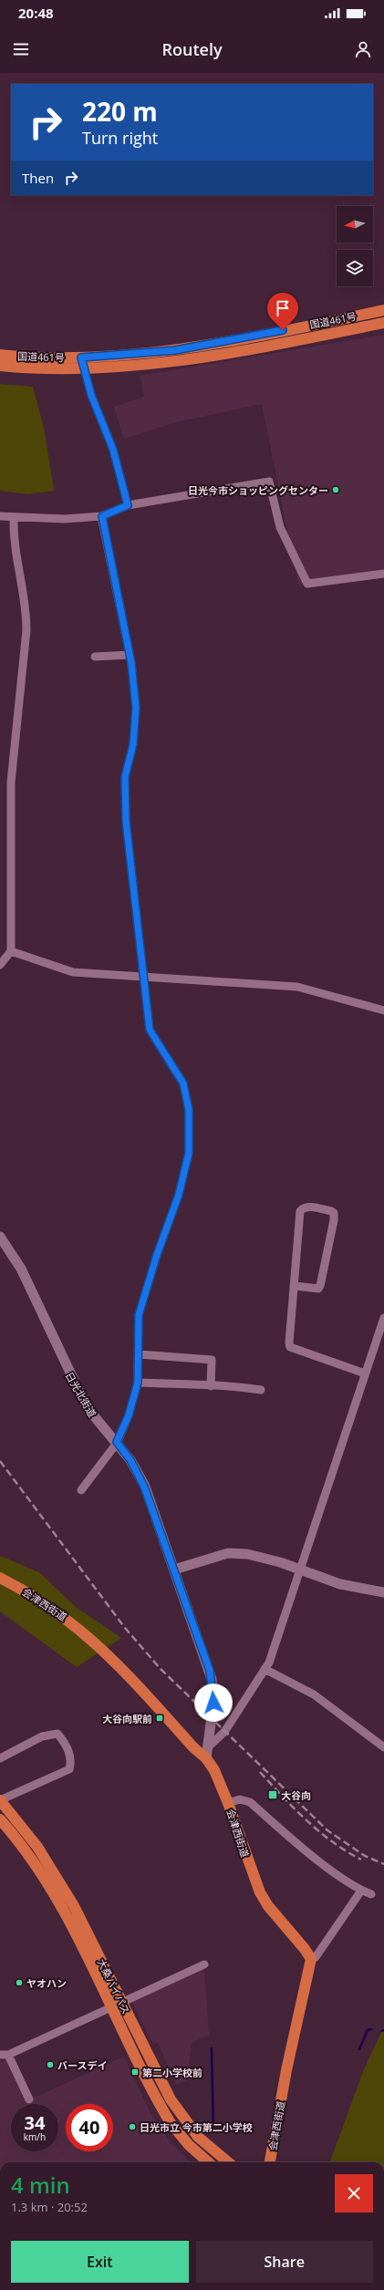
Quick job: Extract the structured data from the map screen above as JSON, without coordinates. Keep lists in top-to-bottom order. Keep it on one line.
{"streets":{"highway":["国道461号","会津西街道","大桑バイパス"],"street":["日光北街道"]},"crossings":[["日光北街道","会津西街道"]],"places":{"other":["日光今市ショッピングセンター","ヤオハン","バースデイ","日光市立 今市第二小学校"],"transit":["大谷向駅前","大谷向","第二小学校前"]},"north":"left","page":{"status":"20:48","header":"Routely","turn":["220 m","Turn right"],"then":"Then","speed":"34 km/h","limit":"40","heading":["4 min","1.3 km · 20:52"],"buttons":["Exit","Share"]}}
